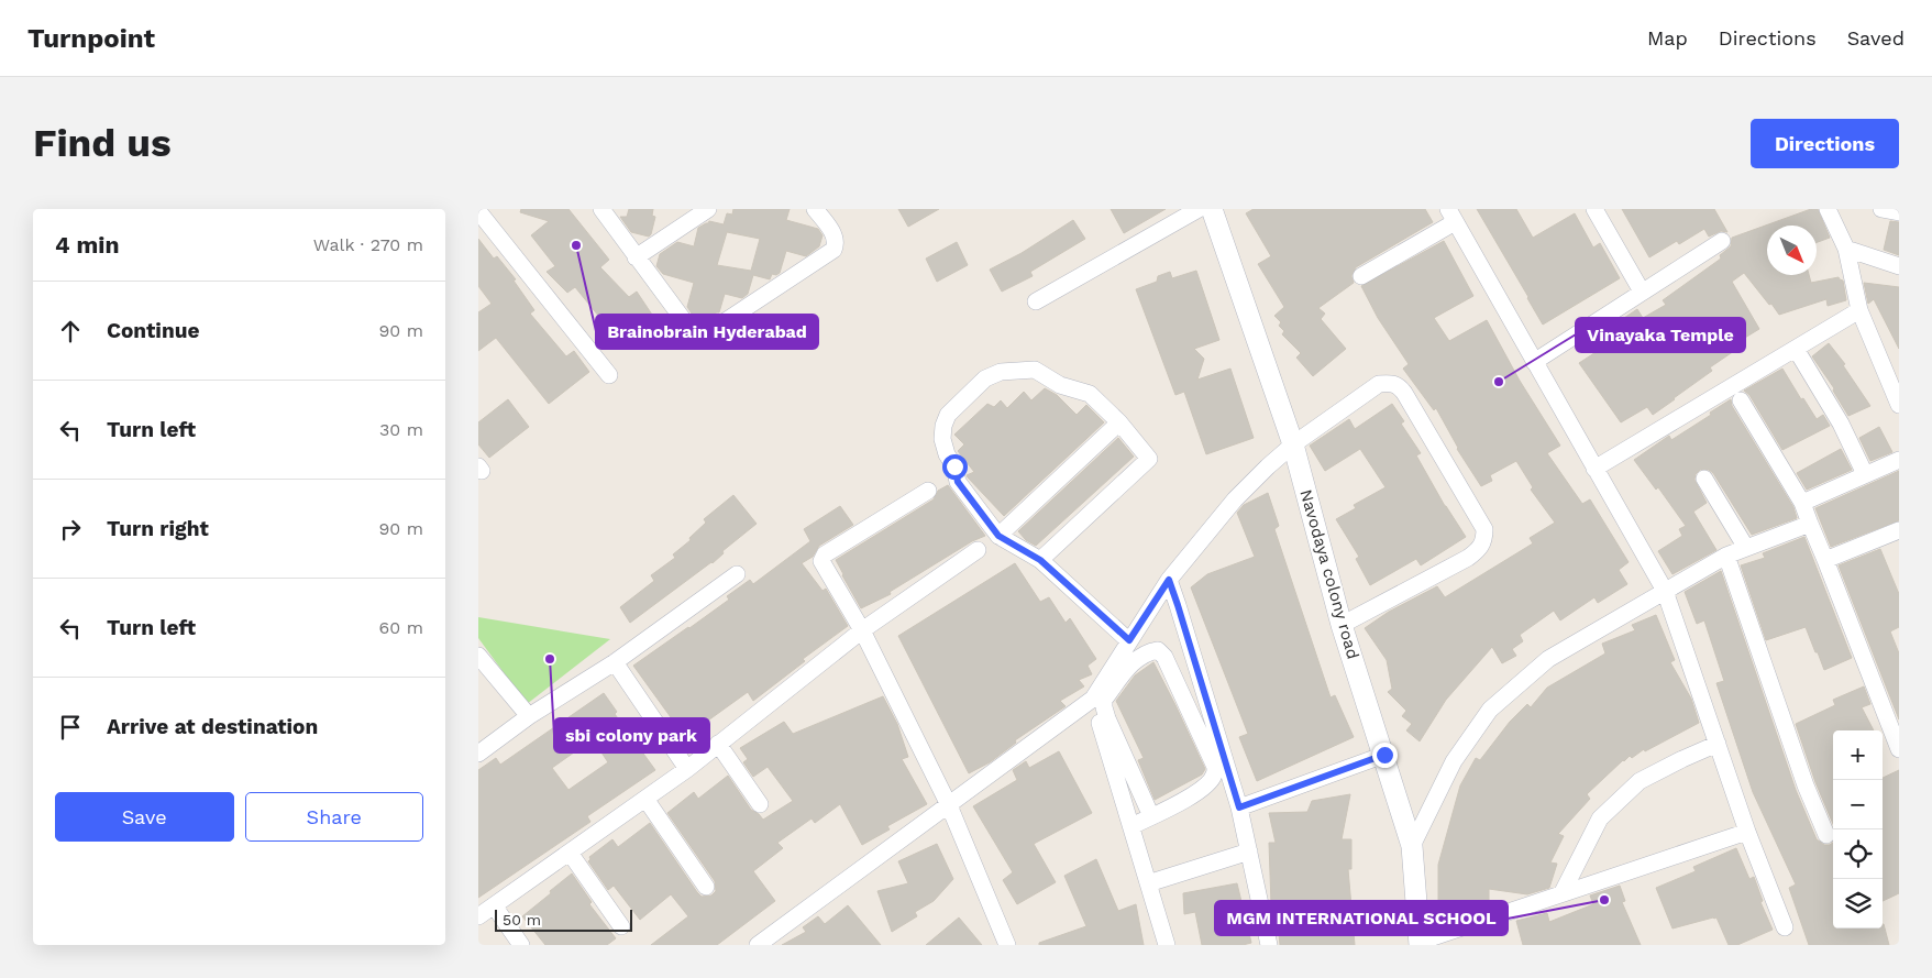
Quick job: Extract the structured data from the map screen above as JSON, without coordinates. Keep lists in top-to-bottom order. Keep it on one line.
{"streets":{"street":["Navodaya colony road"]},"places":["Brainobrain Hyderabad","Vinayaka Temple","sbi colony park","MGM INTERNATIONAL SCHOOL"],"scale_bar":"50 m","north":"bottom right","page":{"header":"Turnpoint","nav":["Map","Directions","Saved"],"buttons":["Directions",["Save","Share"]],"title":"Find us","heading":["4 min","Walk · 270 m"],"list":[["Continue","90 m"],["Turn left","30 m"],["Turn right","90 m"],["Turn left","60 m"],"Arrive at destination"],"map_buttons":["+","−"],"scale":"50 m"}}
